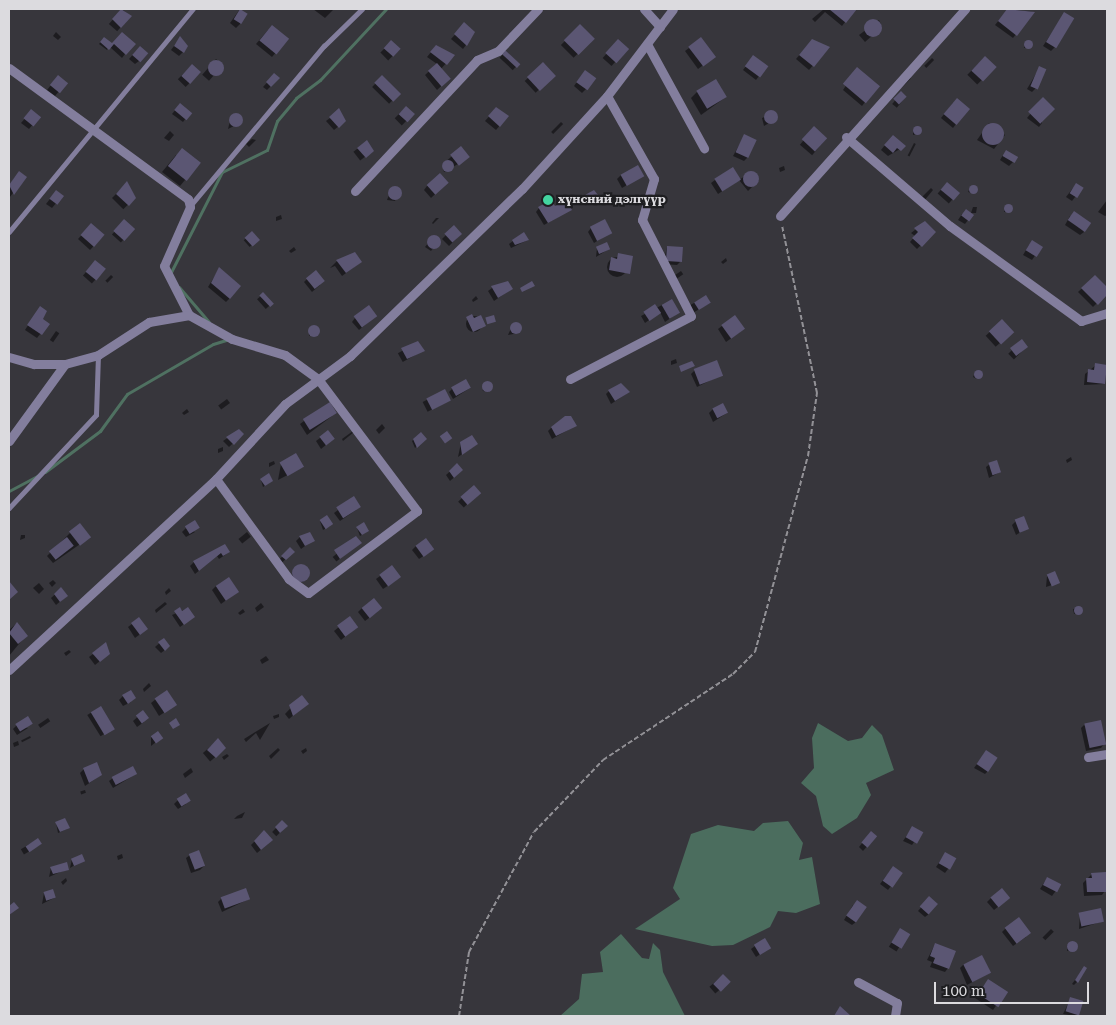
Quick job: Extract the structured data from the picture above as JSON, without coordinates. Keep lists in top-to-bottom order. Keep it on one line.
{"places":["хүнсний дэлгүүр"],"scale_bar":"100 m"}
